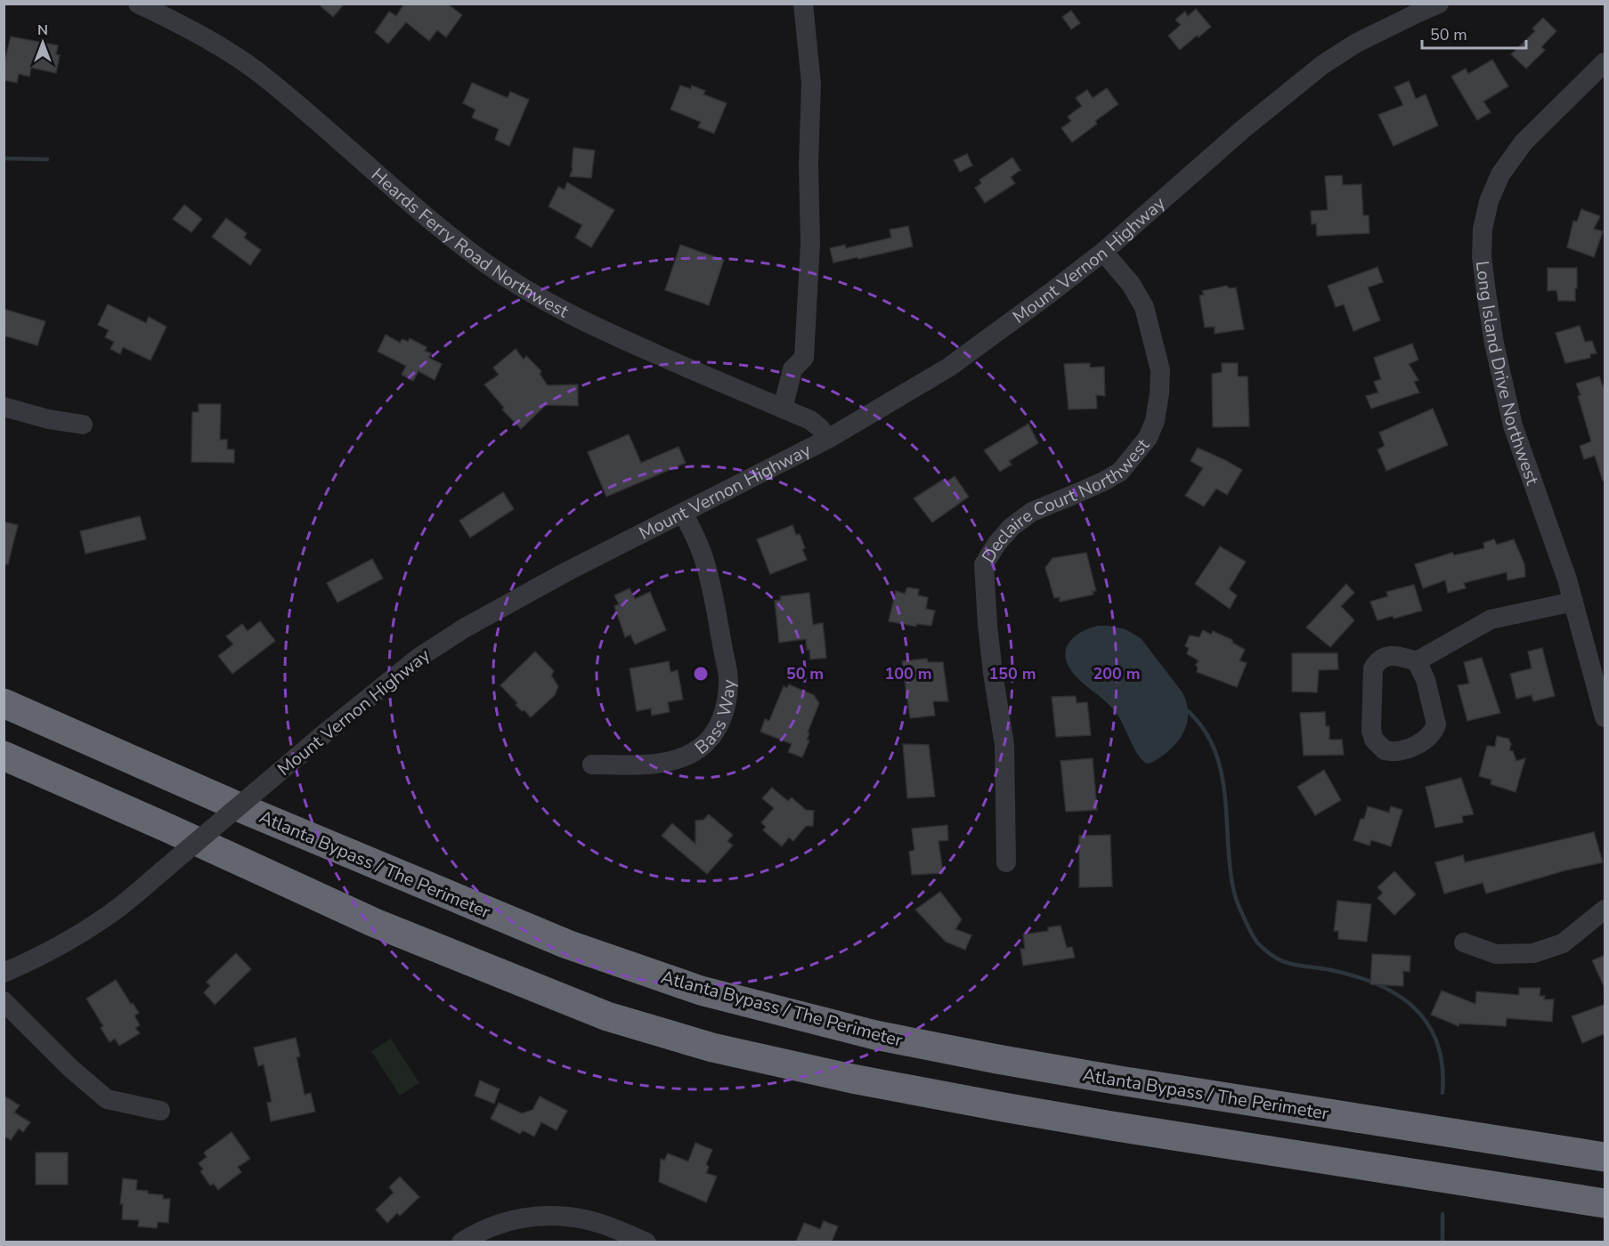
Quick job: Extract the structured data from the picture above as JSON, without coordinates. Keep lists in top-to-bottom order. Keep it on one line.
{"streets":{"highway":["Atlanta Bypass / The Perimeter"],"street":["Heards Ferry Road Northwest","Mount Vernon Highway","Long Island Drive Northwest","Declaire Court Northwest","Bass Way"]},"crossings":[["Heards Ferry Road Northwest","Mount Vernon Highway"],["Mount Vernon Highway","Declaire Court Northwest"],["Mount Vernon Highway","Bass Way"]],"scale_bar":"50 m","north":"top","rings":["50 m","100 m","150 m","200 m"]}
